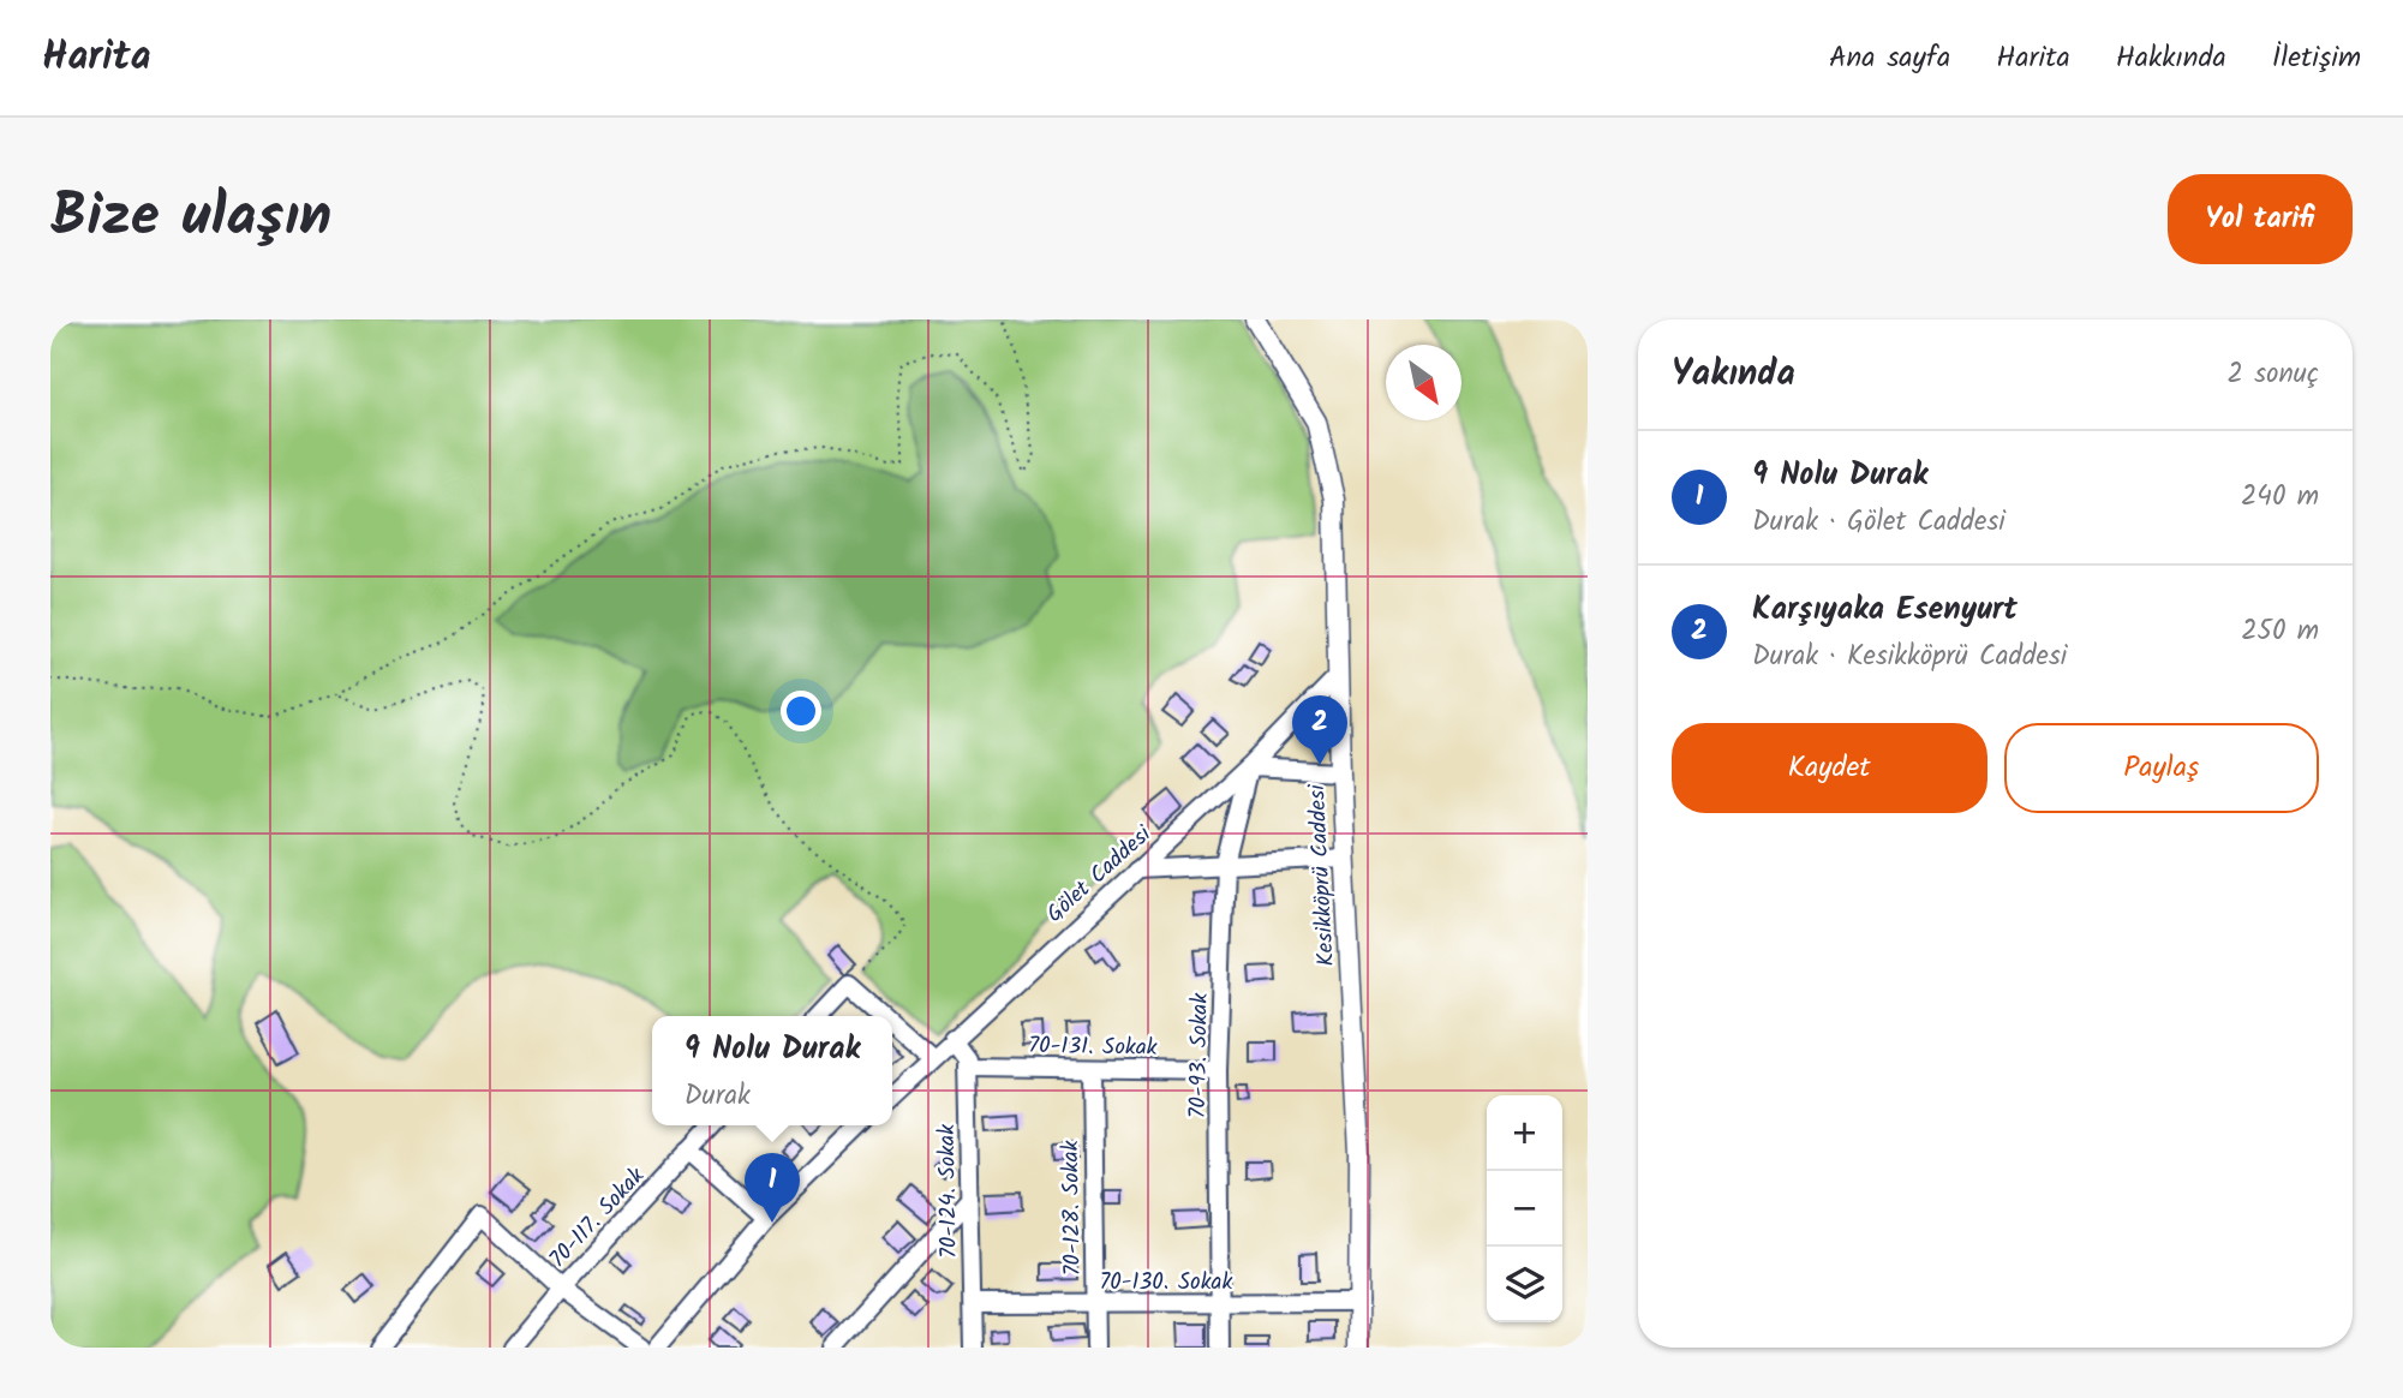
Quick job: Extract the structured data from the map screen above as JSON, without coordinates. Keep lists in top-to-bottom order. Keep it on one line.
{"streets":{"street":["Gölet Caddesi","Kesikköprü Caddesi","70-131. Sokak","70-93. Sokak","70-124. Sokak","70-128. Sokak","70-117. Sokak","70-130. Sokak"]},"crossings":[["Gölet Caddesi","Kesikköprü Caddesi"],["Gölet Caddesi","70-93. Sokak"],["Gölet Caddesi","70-124. Sokak"],["Kesikköprü Caddesi","70-130. Sokak"],["70-131. Sokak","70-93. Sokak"],["70-131. Sokak","70-124. Sokak"],["70-131. Sokak","70-128. Sokak"],["70-93. Sokak","70-130. Sokak"],["70-124. Sokak","70-130. Sokak"],["70-128. Sokak","70-130. Sokak"]],"north":"bottom right","page":{"header":"Harita","nav":["Ana sayfa","Harita","Hakkında","İletişim"],"title":"Bize ulaşın","buttons":["Yol tarifi",["Kaydet","Paylaş"]],"heading":["Yakında","2 sonuç"],"list":[{"mark":"1","name":"9 Nolu Durak","note":"Durak · Gölet Caddesi","value":"240 m"},{"mark":"2","name":"Karşıyaka Esenyurt","note":"Durak · Kesikköprü Caddesi","value":"250 m"}],"pins":["2","1"],"popup":["9 Nolu Durak","Durak"],"map_buttons":["+","−"]}}
